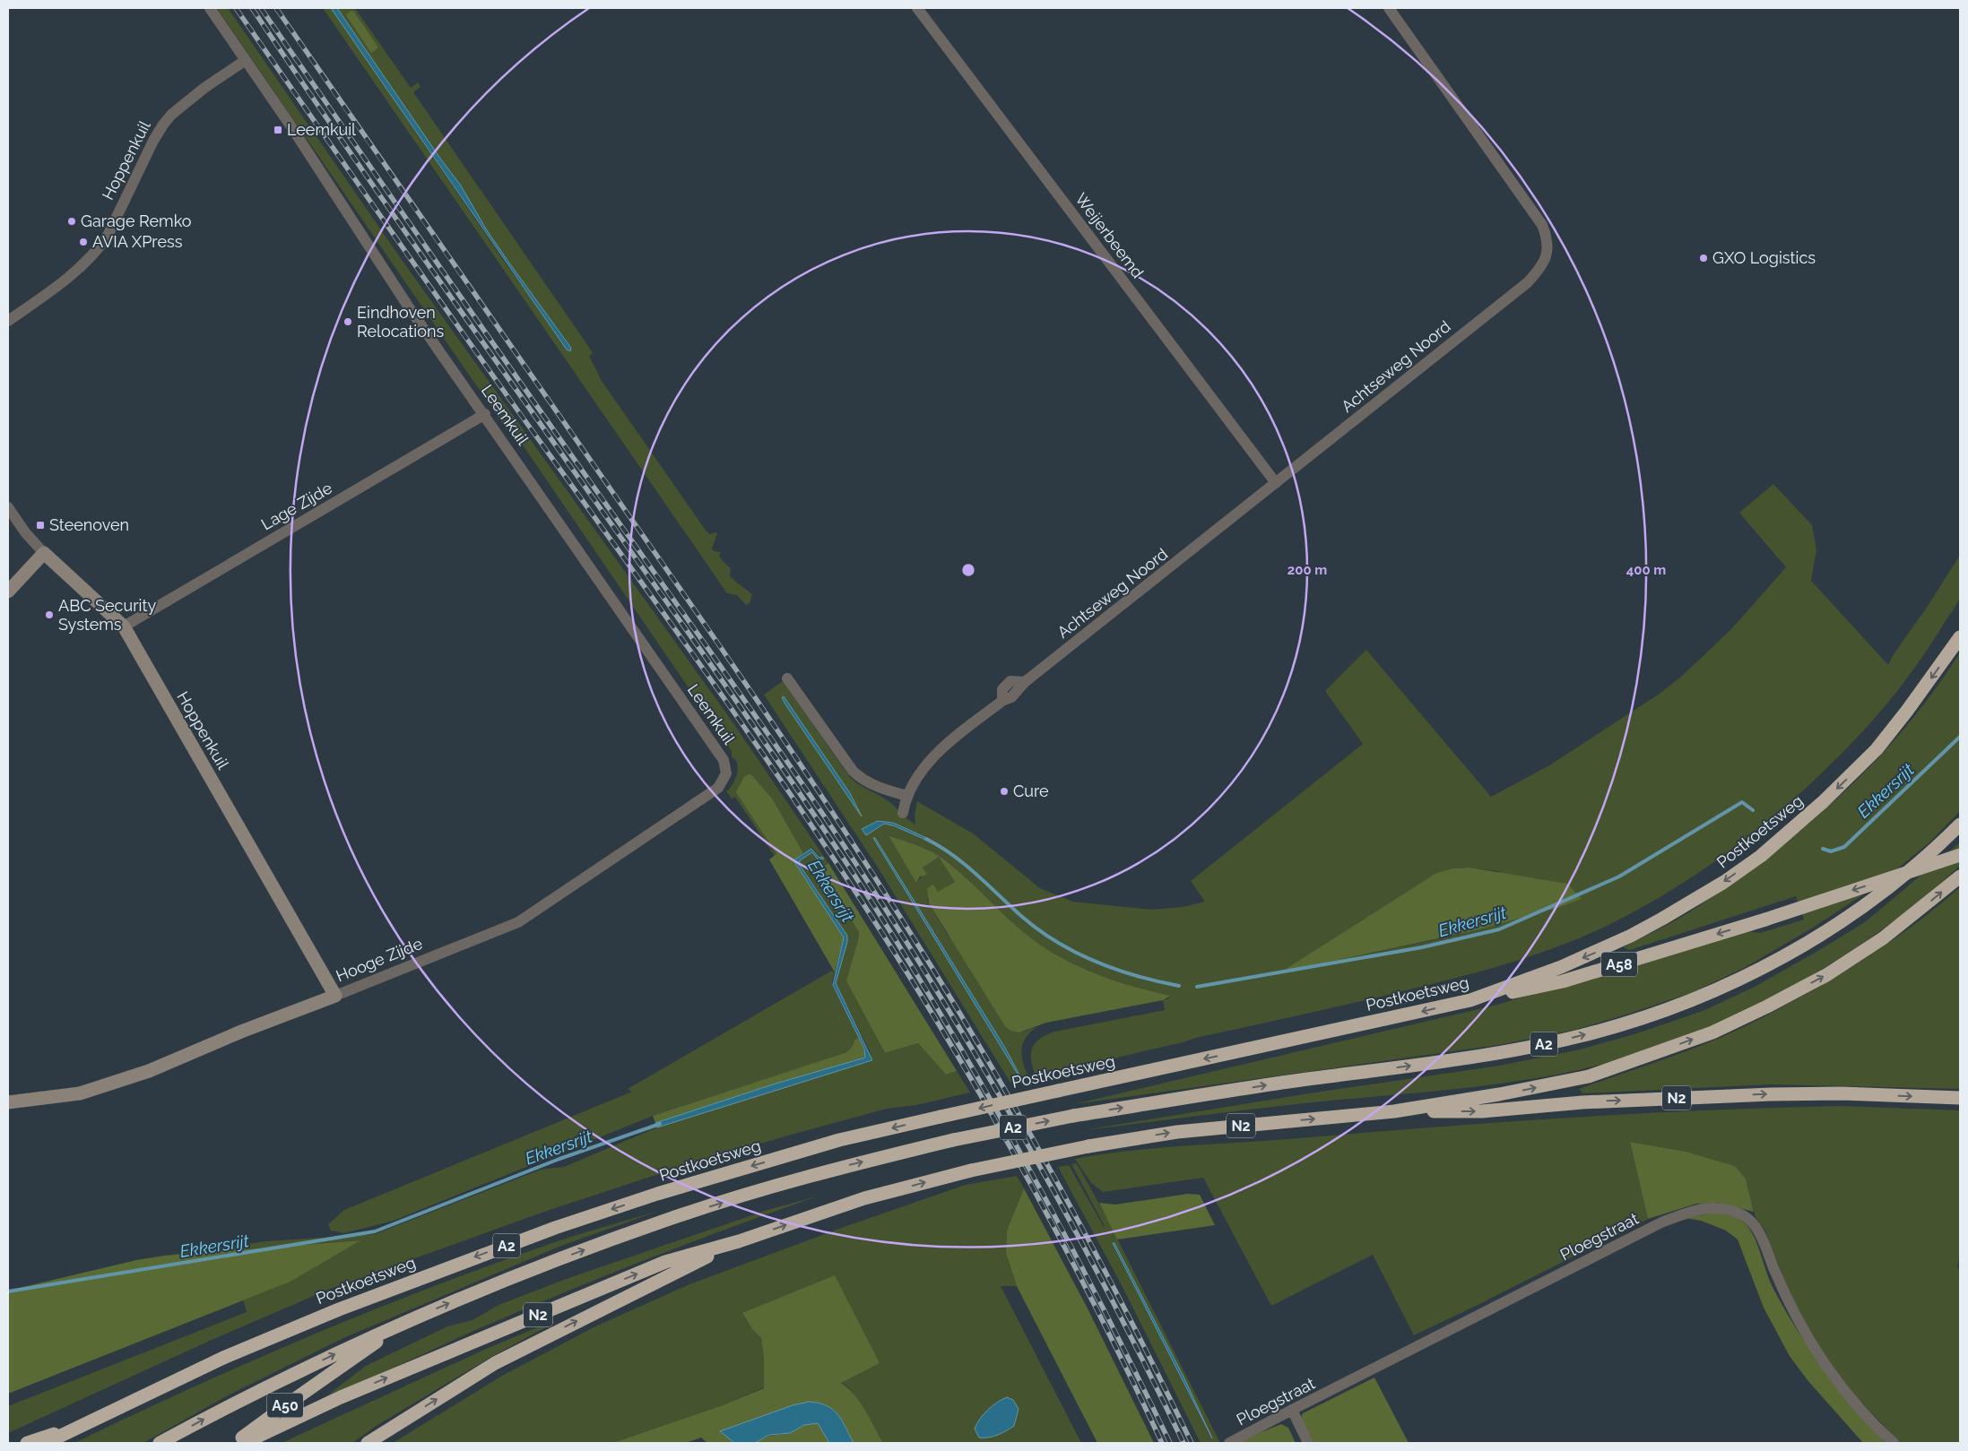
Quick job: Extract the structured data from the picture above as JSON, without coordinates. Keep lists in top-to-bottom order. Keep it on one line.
{"streets":{"highway":["Postkoetsweg","A58","A2","N2","A50"],"street":["Hoppenkuil","Weijerbeemd","Achtseweg Noord","Leemkuil","Lage Zijde","Hooge Zijde","Ploegstraat"]},"crossings":[["Hoppenkuil","Leemkuil"],["Hoppenkuil","Lage Zijde"],["Hoppenkuil","Hooge Zijde"],["Weijerbeemd","Achtseweg Noord"],["Leemkuil","Lage Zijde"],["Leemkuil","Hooge Zijde"],["Postkoetsweg","A58"],["A2","A50"]],"water":["Ekkersrijt"],"places":{"transit":["Leemkuil","Steenoven"],"other":["Garage Remko","AVIA XPress","GXO Logistics","Eindhoven Relocations","ABC Security Systems","Cure"]},"rings":["200 m","400 m"]}
